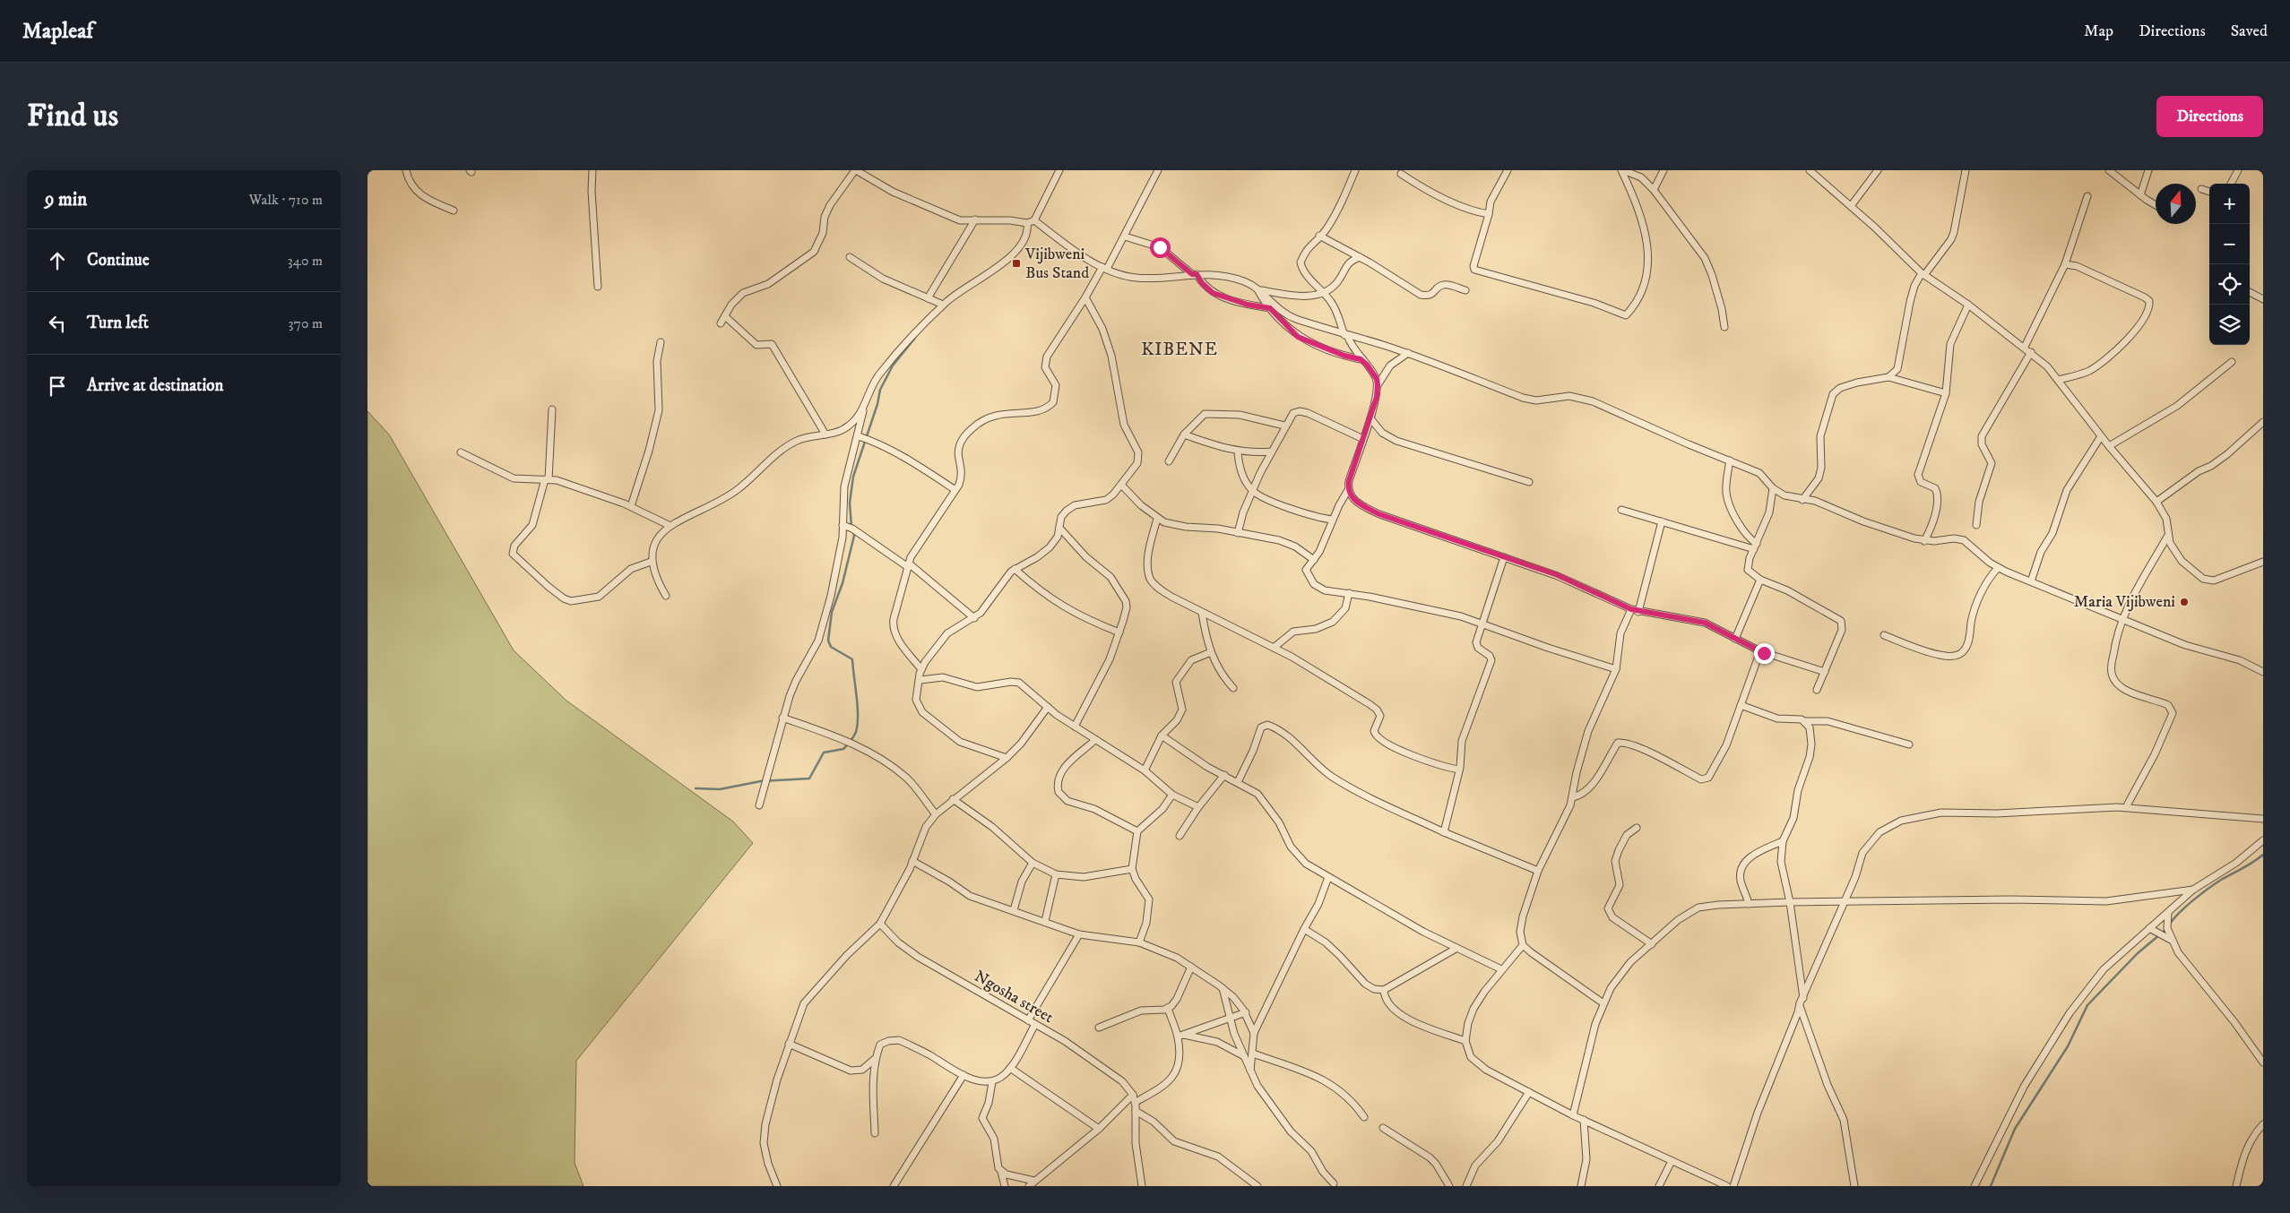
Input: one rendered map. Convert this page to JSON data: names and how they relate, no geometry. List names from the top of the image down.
{
  "streets": {
    "street": ["Ngosha street"]
  },
  "districts": ["KIBENE"],
  "places": {
    "transit": ["Vijibweni Bus Stand"],
    "other": ["Maria Vijibweni"]
  },
  "north": "top",
  "page": {
    "header": "Mapleaf",
    "nav": ["Map", "Directions", "Saved"],
    "buttons": "Directions",
    "title": "Find us",
    "heading": ["9 min", "Walk · 710 m"],
    "map_buttons": ["+", "−"],
    "list": [
      ["Continue", "340 m"],
      ["Turn left", "370 m"],
      "Arrive at destination"
    ]
  }
}
